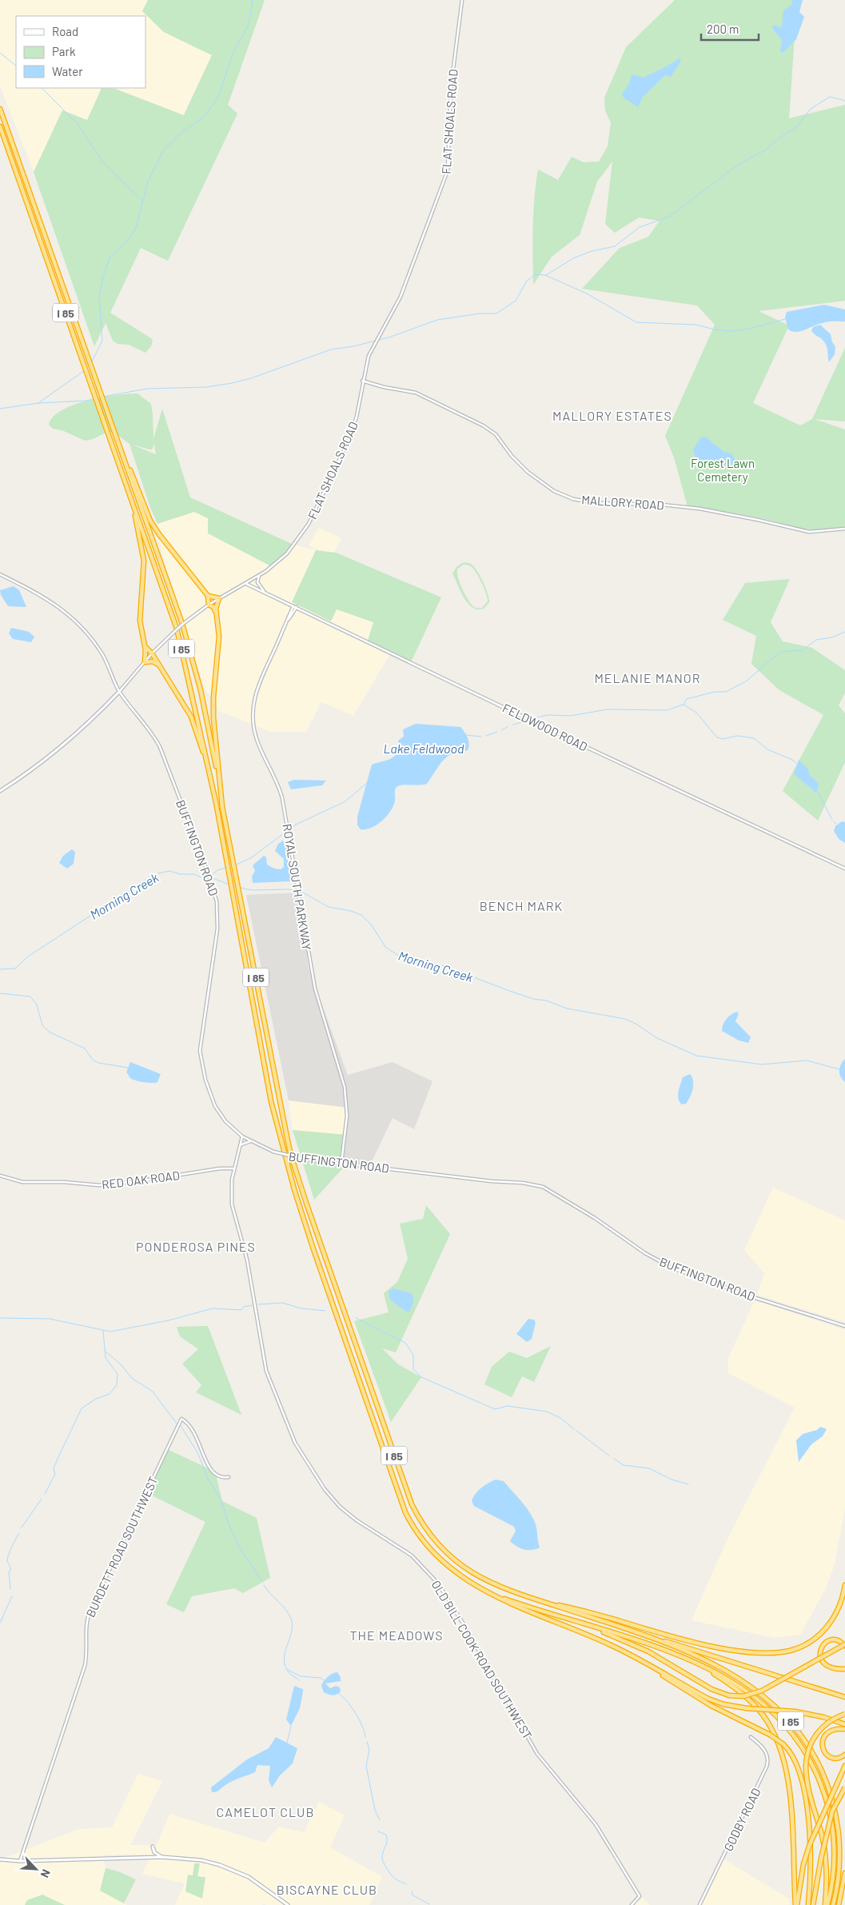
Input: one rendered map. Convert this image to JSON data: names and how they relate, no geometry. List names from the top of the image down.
{
  "streets": {
    "highway": ["I 85"],
    "main road": ["FLAT SHOALS ROAD"],
    "street": [
      "MALLORY ROAD",
      "FELDWOOD ROAD",
      "BUFFINGTON ROAD",
      "ROYAL SOUTH PARKWAY",
      "RED OAK ROAD",
      "BURDETT ROAD SOUTHWEST",
      "OLD BILL COOK ROAD SOUTHWEST",
      "GODBY ROAD"
    ]
  },
  "crossings": [
    ["FLAT SHOALS ROAD", "MALLORY ROAD"],
    ["FLAT SHOALS ROAD", "FELDWOOD ROAD"],
    ["FLAT SHOALS ROAD", "BUFFINGTON ROAD"],
    ["FELDWOOD ROAD", "ROYAL SOUTH PARKWAY"],
    ["BUFFINGTON ROAD", "ROYAL SOUTH PARKWAY"],
    ["BUFFINGTON ROAD", "OLD BILL COOK ROAD SOUTHWEST"],
    ["RED OAK ROAD", "OLD BILL COOK ROAD SOUTHWEST"]
  ],
  "districts": [
    "MALLORY ESTATES",
    "MELANIE MANOR",
    "BENCH MARK",
    "PONDEROSA PINES",
    "THE MEADOWS",
    "CAMELOT CLUB",
    "BISCAYNE CLUB"
  ],
  "water": ["Lake Feldwood", "Morning Creek"],
  "parks": ["Forest Lawn Cemetery"],
  "legend": ["Road", "Park", "Water"],
  "scale_bar": "200 m",
  "north": "bottom right"
}
